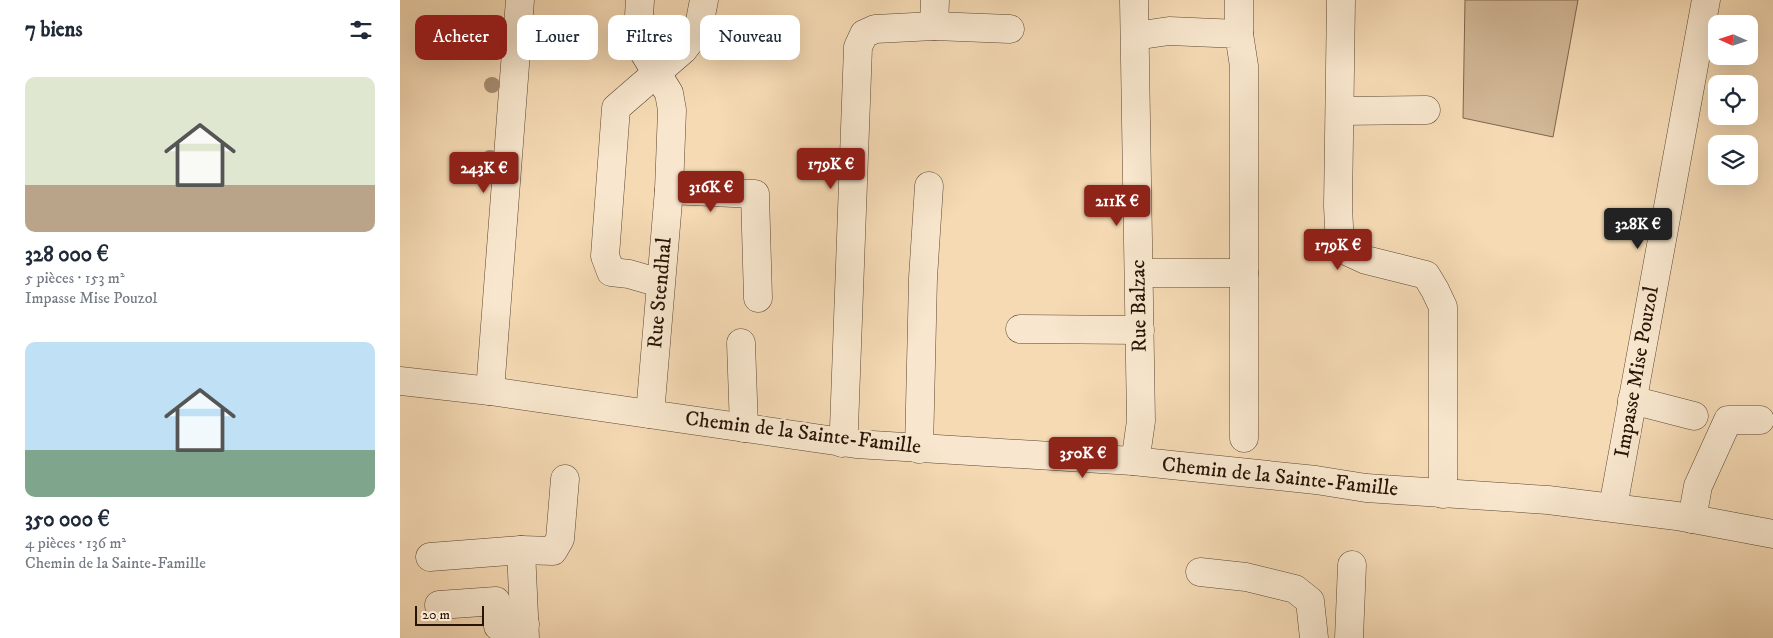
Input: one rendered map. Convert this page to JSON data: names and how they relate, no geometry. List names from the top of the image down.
{
  "streets": {
    "street": [
      "Rue Stendhal",
      "Rue Balzac",
      "Impasse Mise Pouzol",
      "Chemin de la Sainte-Famille"
    ]
  },
  "crossings": [
    ["Rue Stendhal", "Chemin de la Sainte-Famille"],
    ["Rue Balzac", "Chemin de la Sainte-Famille"],
    ["Impasse Mise Pouzol", "Chemin de la Sainte-Famille"]
  ],
  "scale_bar": "20 m",
  "north": "left",
  "page": {
    "heading": "7 biens",
    "chip": [
      "Acheter",
      "Louer",
      "Filtres",
      "Nouveau"
    ],
    "list": [
      {
        "name": "328 000 €",
        "note": "5 pièces · 153 m² · Impasse Mise Pouzol"
      },
      {
        "name": "350 000 €",
        "note": "4 pièces · 136 m² · Chemin de la Sainte-Famille"
      }
    ],
    "price": [
      "179K €",
      "243K €",
      "316K €",
      "211K €",
      "328K €",
      "179K €",
      "350K €"
    ],
    "scale": "20 m"
  }
}
